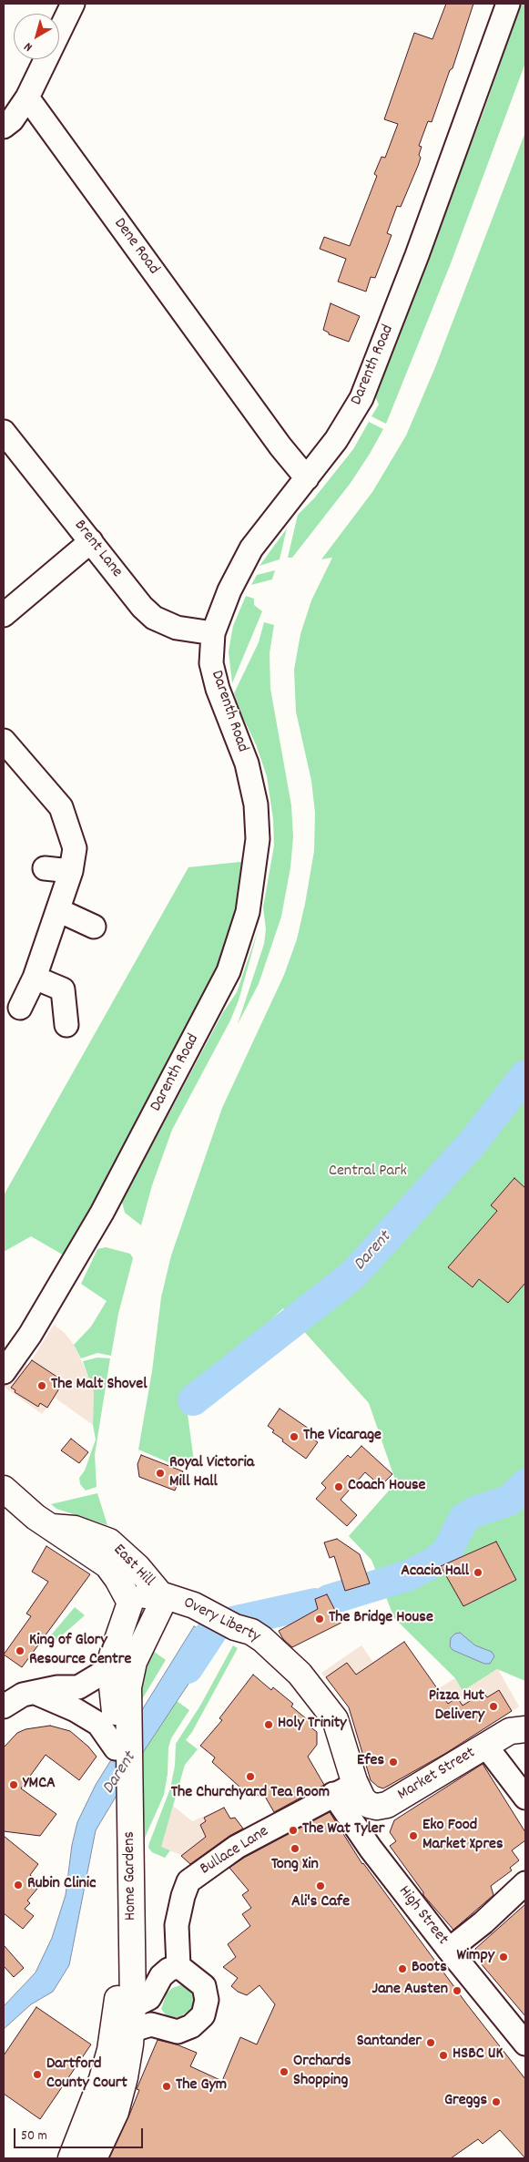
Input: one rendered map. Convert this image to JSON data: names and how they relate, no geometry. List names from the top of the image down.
{
  "streets": {
    "main road": [
      "East Hill",
      "Overy Liberty",
      "Market Street",
      "Home Gardens",
      "High Street"
    ],
    "street": [
      "Dene Road",
      "Darenth Road",
      "Brent Lane",
      "Bullace Lane"
    ]
  },
  "crossings": [
    ["Dene Road", "Darenth Road"],
    ["Darenth Road", "Brent Lane"],
    ["East Hill", "Overy Liberty"],
    ["East Hill", "Home Gardens"],
    ["Overy Liberty", "Home Gardens"],
    ["Overy Liberty", "High Street"],
    ["Market Street", "Bullace Lane"],
    ["Market Street", "High Street"],
    ["Bullace Lane", "High Street"]
  ],
  "water": ["Darent"],
  "parks": ["Central Park"],
  "places": [
    "The Malt Shovel",
    "The Vicarage",
    "Royal Victoria Mill Hall",
    "Coach House",
    "Acacia Hall",
    "The Bridge House",
    "King of Glory Resource Centre",
    "Pizza Hut Delivery",
    "Holy Trinity",
    "Efes",
    "The Churchyard Tea Room",
    "YMCA",
    "The Wat Tyler",
    "Eko Food Market Xpres",
    "Tong Xin",
    "Rubin Clinic",
    "Ali's Cafe",
    "Wimpy",
    "Boots",
    "Jane Austen",
    "Santander",
    "HSBC UK",
    "Orchards Shopping",
    "Dartford County Court",
    "The Gym",
    "Greggs"
  ],
  "scale_bar": "50 m",
  "north": "bottom left"
}
